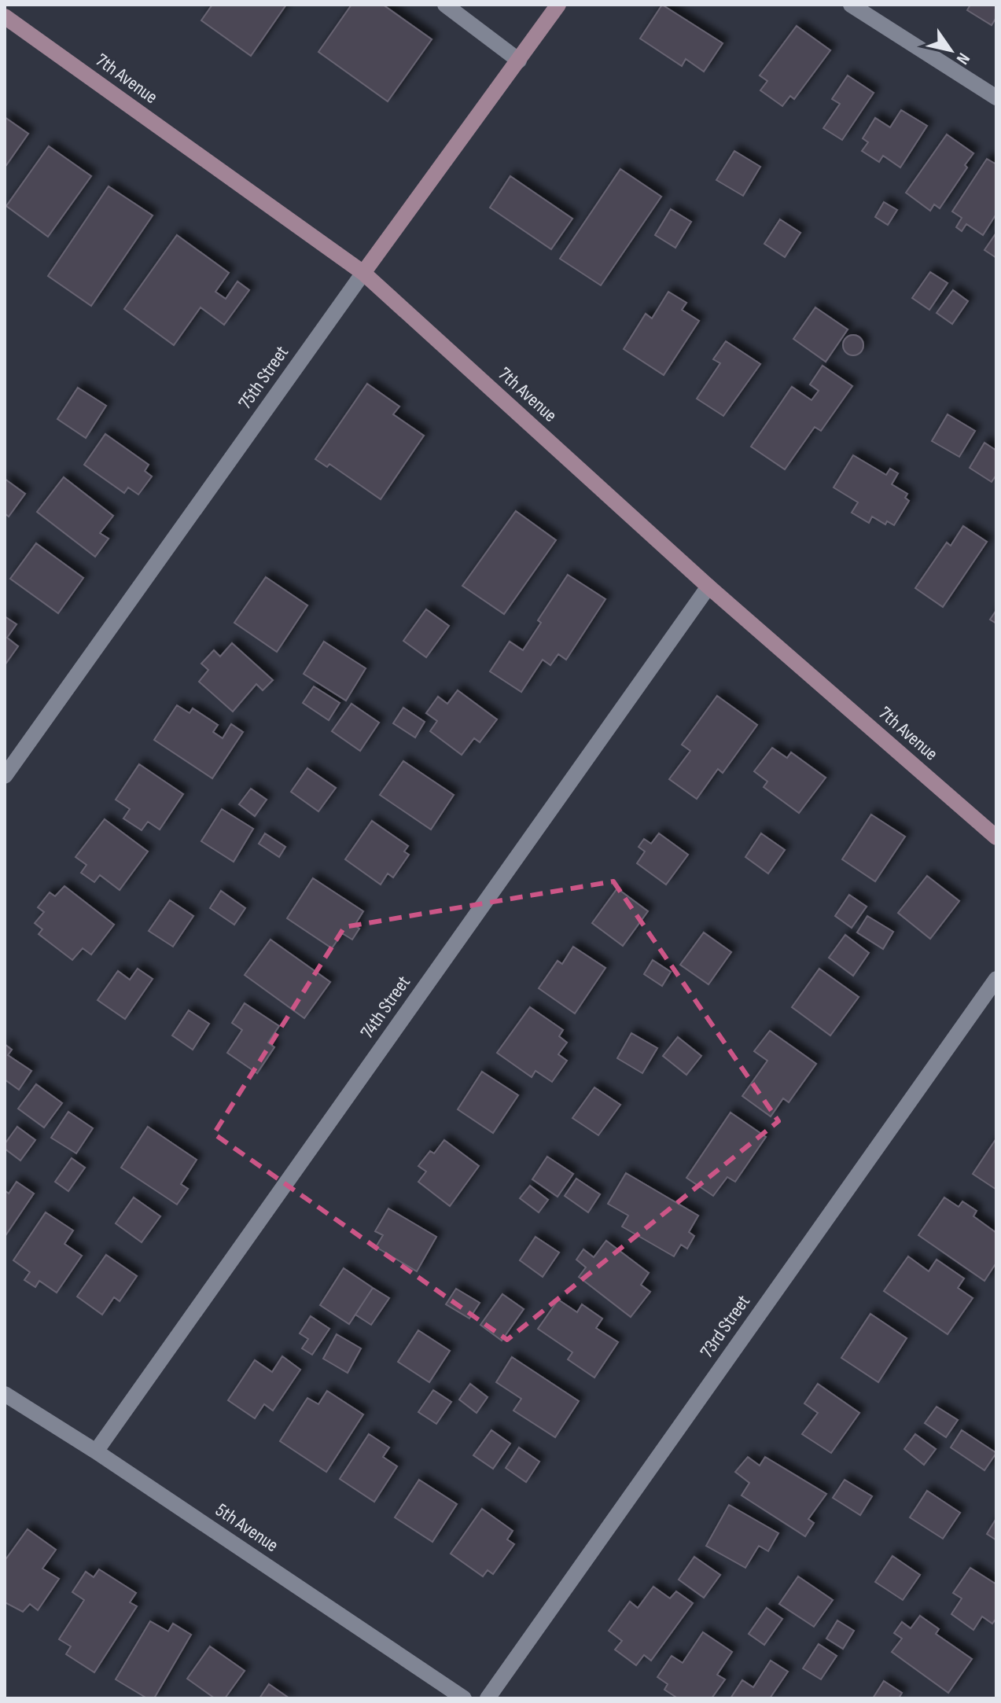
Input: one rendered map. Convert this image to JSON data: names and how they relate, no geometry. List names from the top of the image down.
{
  "streets": {
    "street": [
      "7th Avenue",
      "75th Street",
      "74th Street",
      "73rd Street",
      "5th Avenue"
    ]
  },
  "crossings": [
    ["7th Avenue", "75th Street"],
    ["7th Avenue", "74th Street"],
    ["74th Street", "5th Avenue"]
  ],
  "north": "bottom right"
}
